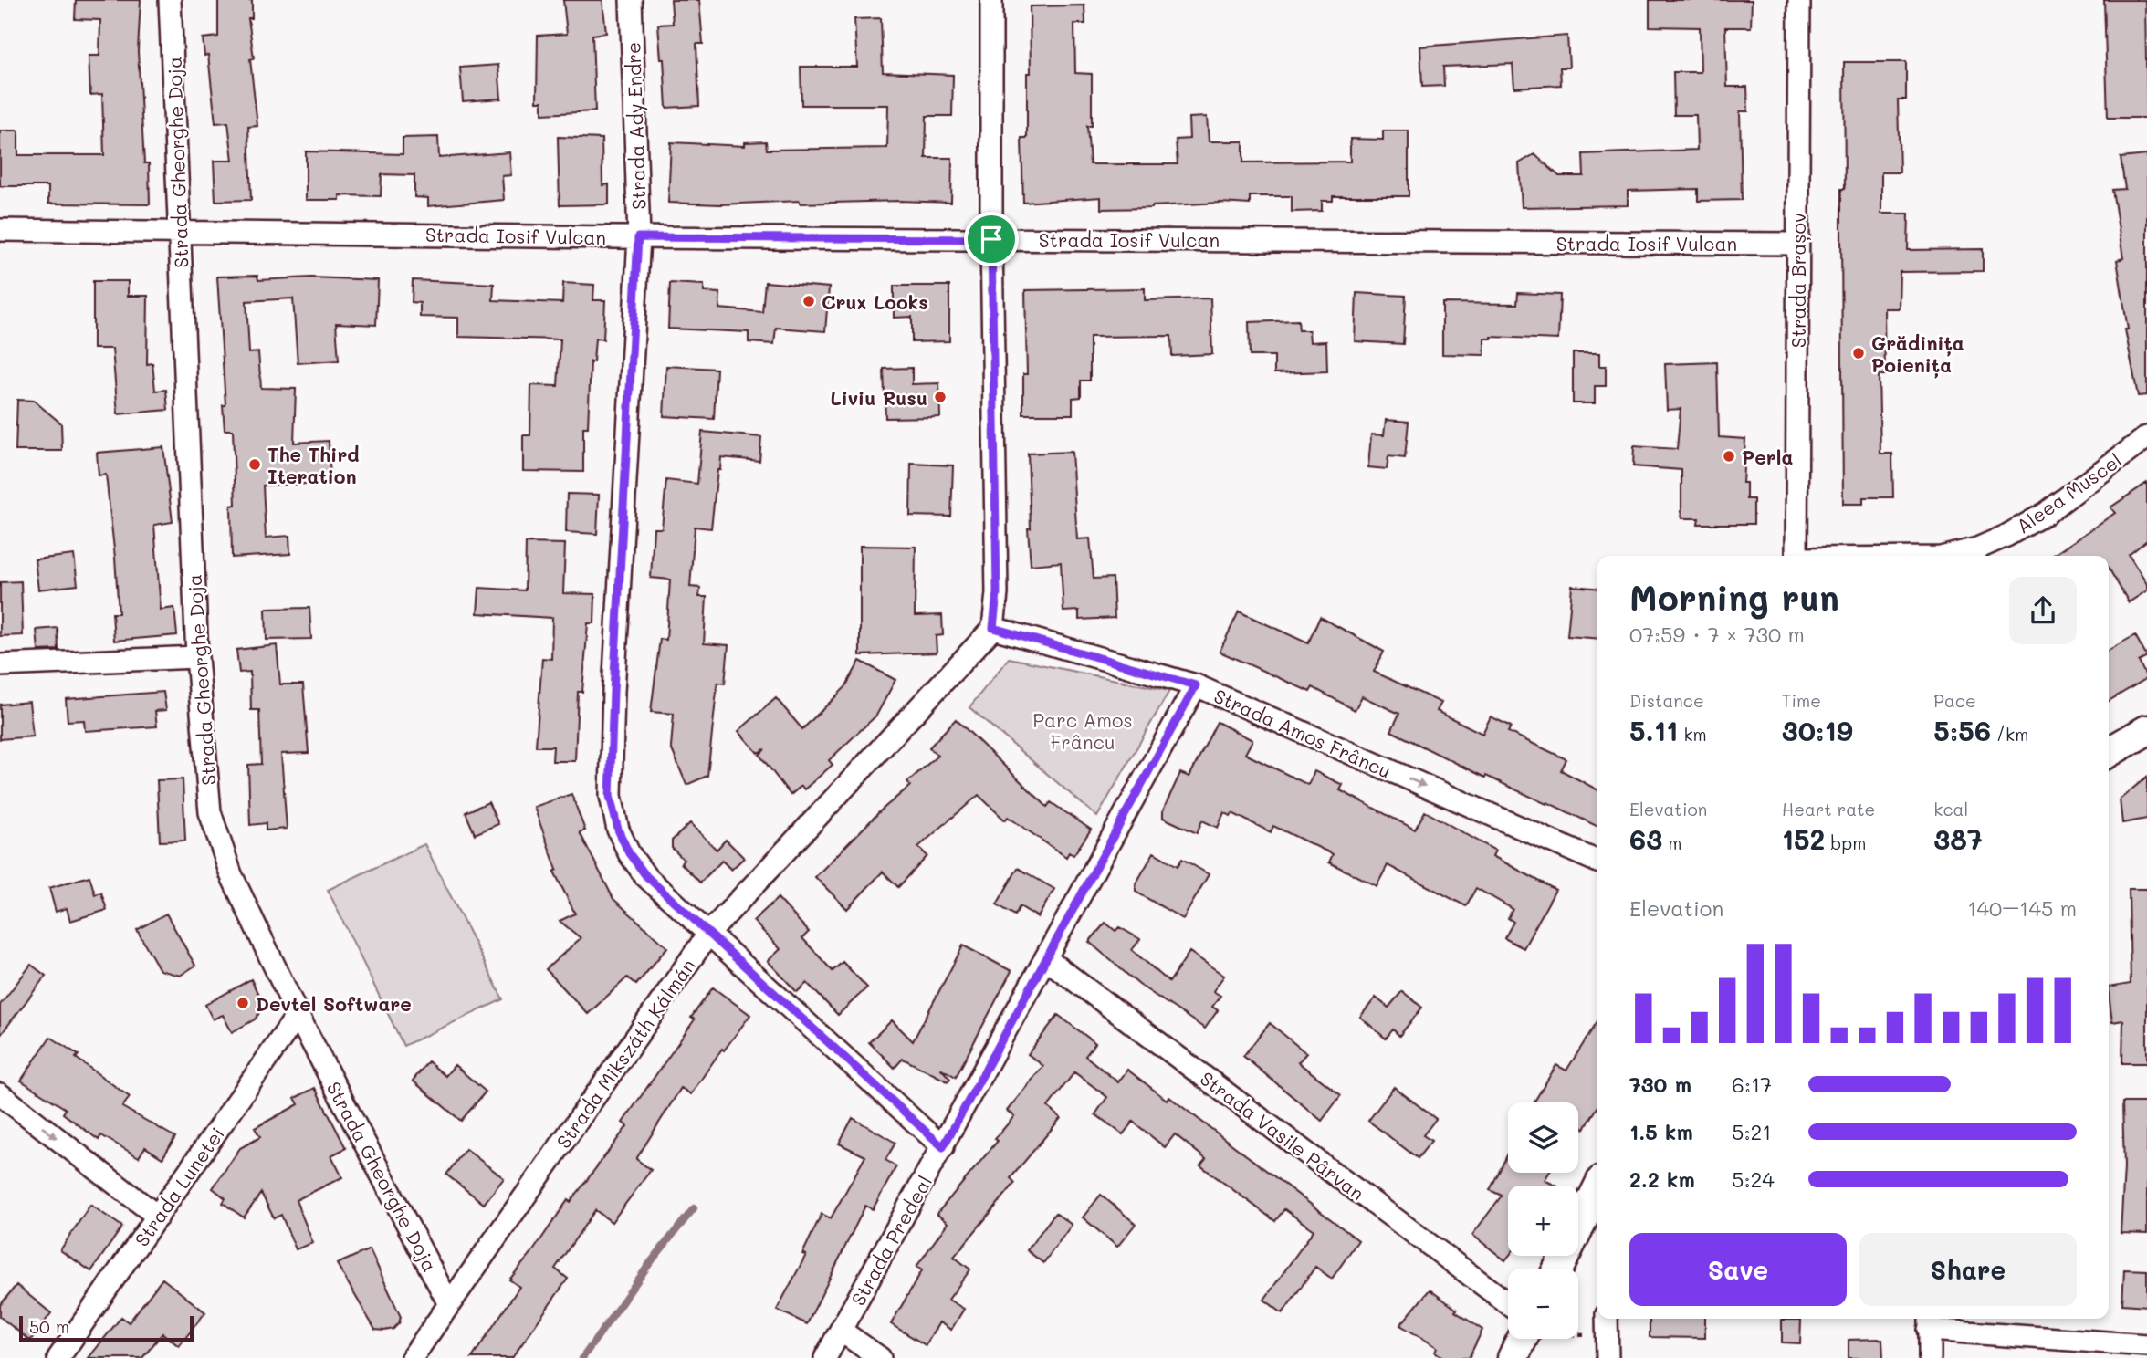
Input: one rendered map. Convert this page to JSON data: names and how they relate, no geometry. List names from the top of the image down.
{
  "streets": {
    "street": [
      "Strada Ady Endre",
      "Strada Gheorghe Doja",
      "Strada Iosif Vulcan",
      "Strada Brașov",
      "Aleea Muscel",
      "Strada Amos Frâncu",
      "Strada Mikszáth Kálmán",
      "Strada Vasile Pârvan",
      "Strada Lunetei",
      "Strada Predeal"
    ]
  },
  "crossings": [
    ["Strada Ady Endre", "Strada Iosif Vulcan"],
    ["Strada Ady Endre", "Strada Mikszáth Kálmán"],
    ["Strada Ady Endre", "Strada Predeal"],
    ["Strada Gheorghe Doja", "Strada Iosif Vulcan"],
    ["Strada Gheorghe Doja", "Strada Mikszáth Kálmán"],
    ["Strada Gheorghe Doja", "Strada Lunetei"],
    ["Strada Iosif Vulcan", "Strada Brașov"],
    ["Strada Amos Frâncu", "Strada Mikszáth Kálmán"],
    ["Strada Amos Frâncu", "Strada Predeal"],
    ["Strada Vasile Pârvan", "Strada Predeal"]
  ],
  "one_way": ["Strada Amos Frâncu"],
  "parks": ["Parc Amos Frâncu"],
  "places": [
    "Crux Looks",
    "Grădinița Poienița",
    "Liviu Rusu",
    "Perla",
    "The Third Iteration",
    "Devtel Software"
  ],
  "scale_bar": "50 m",
  "page": {
    "heading": ["Morning run", "07:59 · 7 × 730 m"],
    "stats": [
      ["Distance", "5.11 km"],
      ["Time", "30:19"],
      ["Pace", "5:56 /km"],
      ["Elevation", "63 m"],
      ["Heart rate", "152 bpm"],
      ["kcal", "387"]
    ],
    "chart": ["Elevation", "140–145 m"],
    "list": [
      {
        "name": "730 m",
        "note": "6:17"
      },
      {
        "name": "1.5 km",
        "note": "5:21"
      },
      {
        "name": "2.2 km",
        "note": "5:24"
      }
    ],
    "map_buttons": ["+", "−"],
    "buttons": ["Save", "Share"],
    "scale": "50 m"
  }
}
